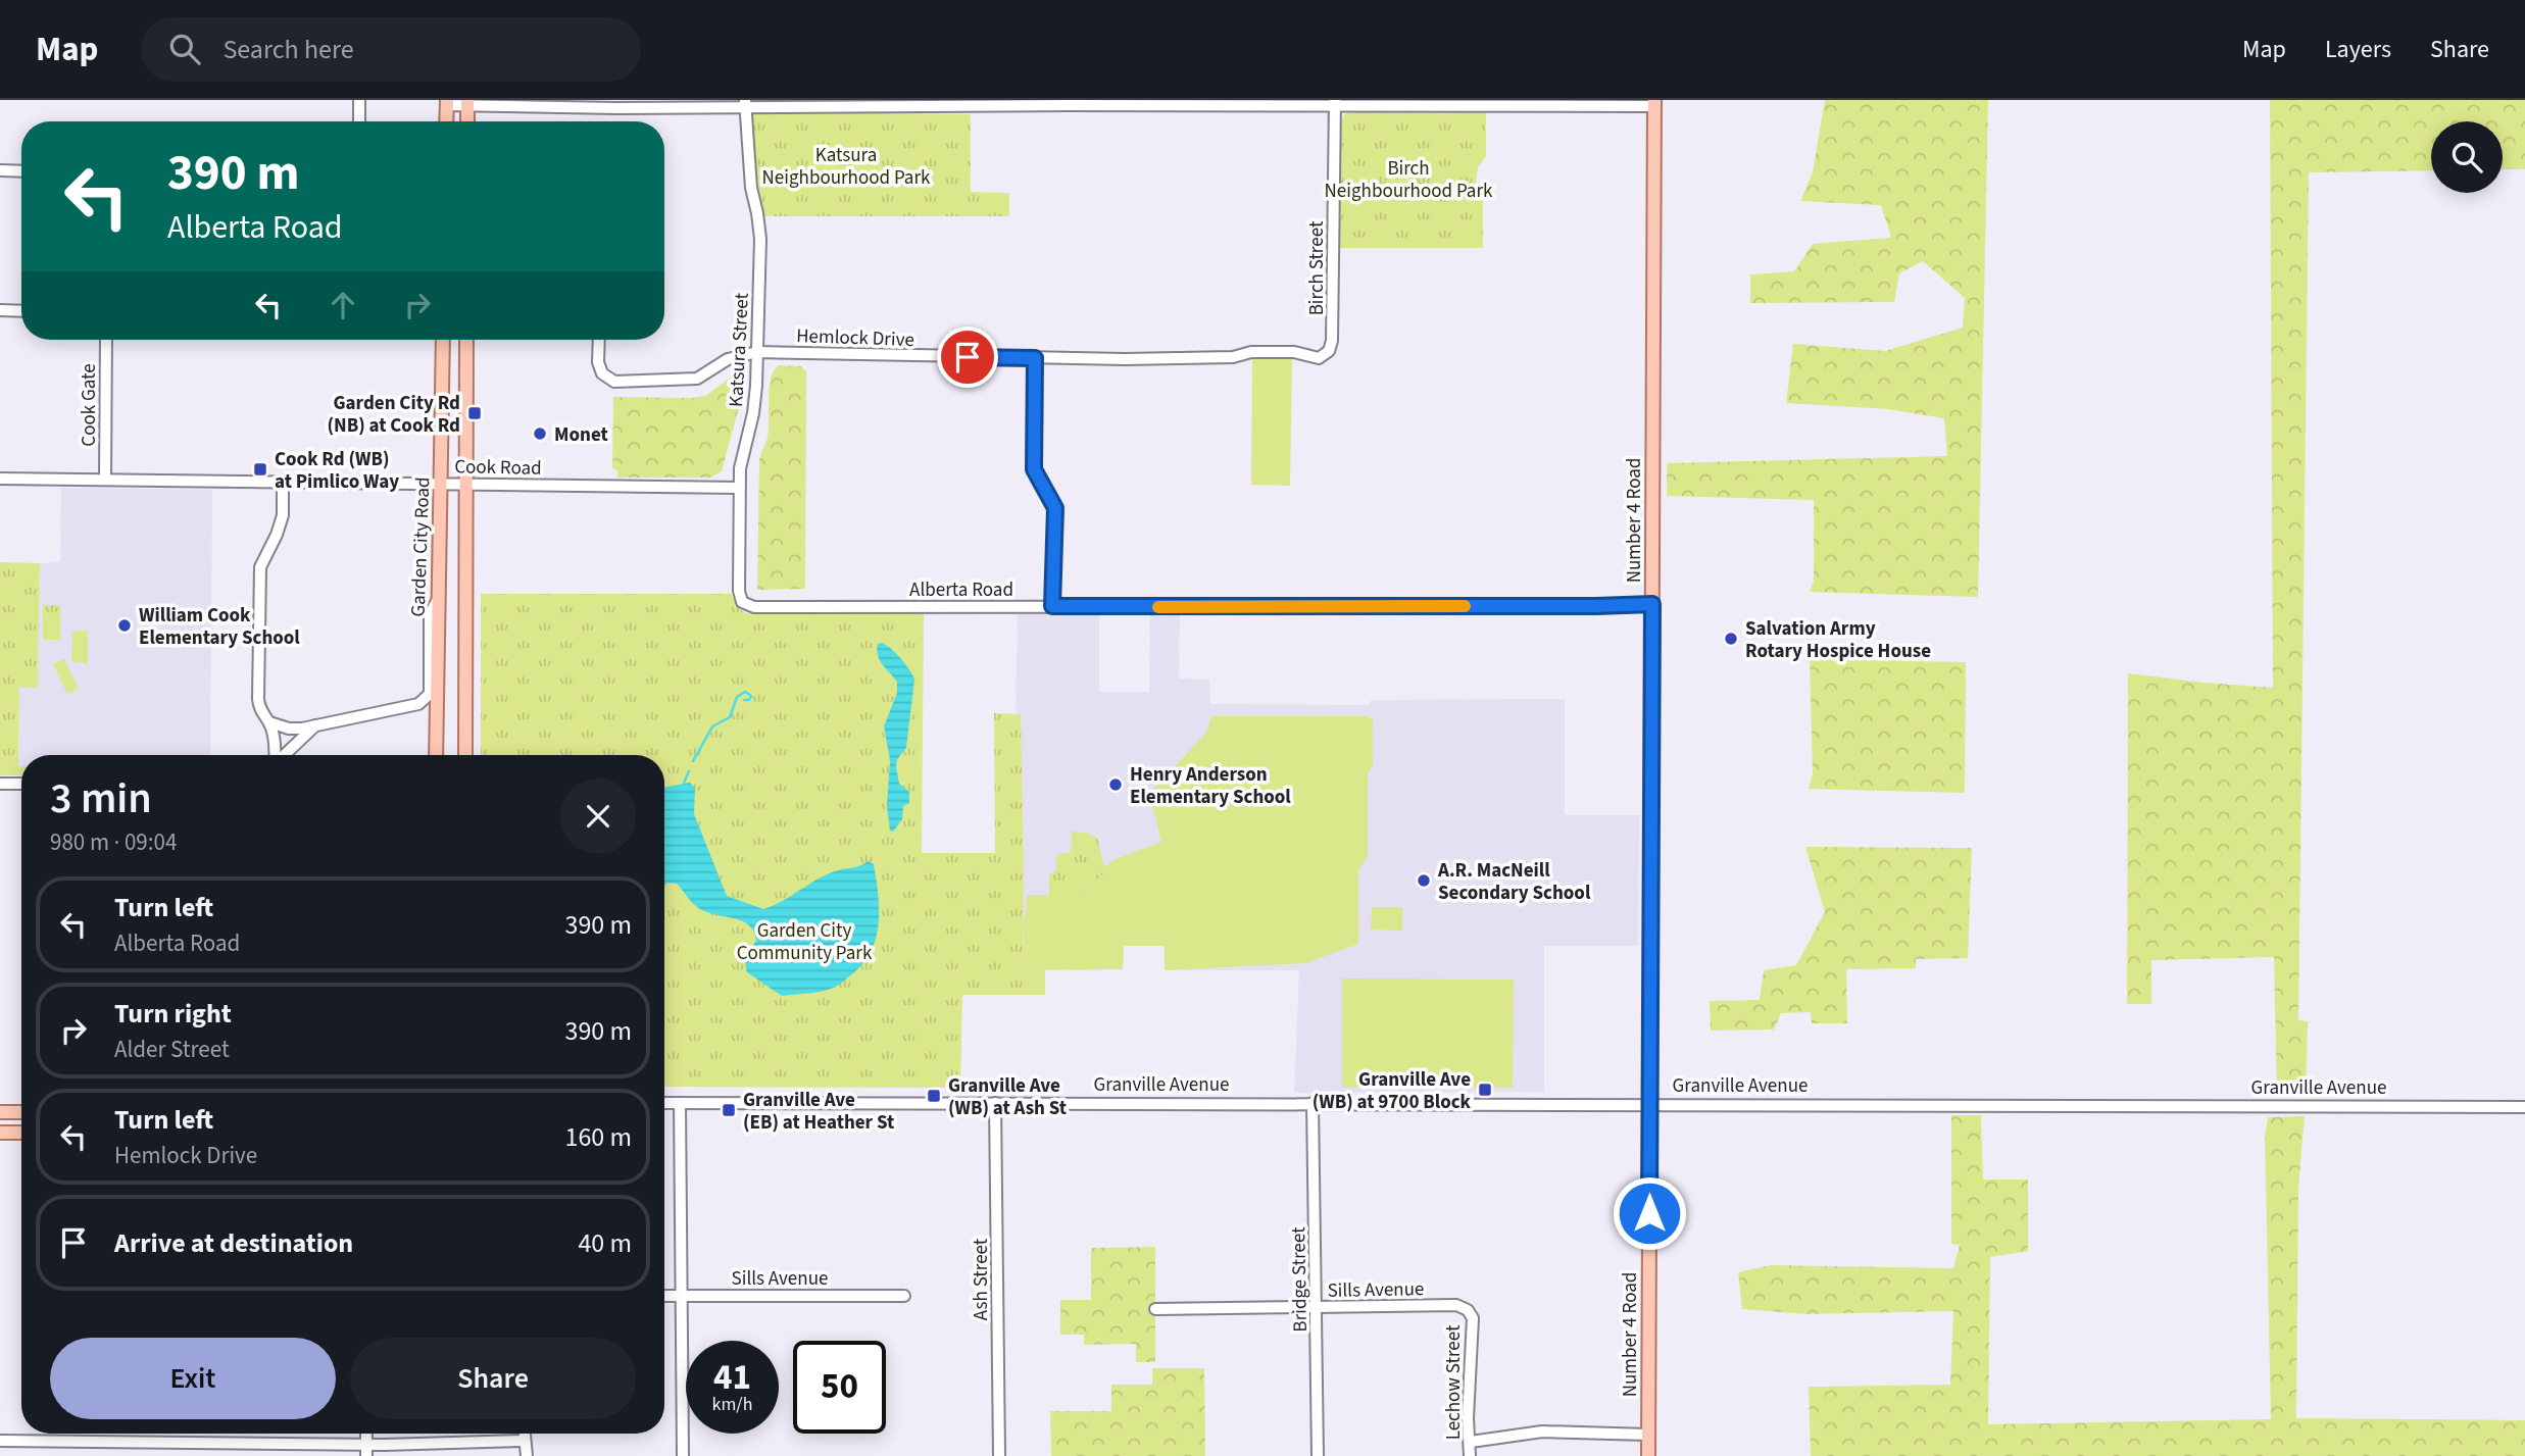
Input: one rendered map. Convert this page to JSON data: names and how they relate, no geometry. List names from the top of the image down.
{
  "streets": {
    "main road": ["Number 4 Road", "Garden City Road"],
    "street": [
      "Birch Street",
      "Hemlock Drive",
      "Katsura Street",
      "Cook Gate",
      "Cook Road",
      "Alberta Road",
      "Granville Avenue",
      "Sills Avenue",
      "Ash Street",
      "Bridge Street",
      "Lechow Street"
    ]
  },
  "crossings": [
    ["Birch Street", "Hemlock Drive"],
    ["Hemlock Drive", "Katsura Street"],
    ["Katsura Street", "Cook Road"],
    ["Katsura Street", "Alberta Road"],
    ["Cook Gate", "Cook Road"],
    ["Cook Road", "Garden City Road"],
    ["Number 4 Road", "Alberta Road"],
    ["Number 4 Road", "Granville Avenue"],
    ["Granville Avenue", "Ash Street"],
    ["Granville Avenue", "Bridge Street"],
    ["Sills Avenue", "Bridge Street"],
    ["Sills Avenue", "Lechow Street"]
  ],
  "parks": ["Katsura Neighbourhood Park", "Birch Neighbourhood Park", "Garden City Community Park"],
  "places": {
    "transit": [
      "Garden City Rd (NB) at Cook Rd",
      "Cook Rd (WB) at Pimlico Way",
      "Granville Ave (WB) at 9700 Block",
      "Granville Ave (WB) at Ash St",
      "Granville Ave (EB) at Heather St"
    ],
    "other": [
      "Monet",
      "William Cook Elementary School",
      "Salvation Army Rotary Hospice House",
      "Henry Anderson Elementary School",
      "A.R. MacNeill Secondary School"
    ]
  },
  "page": {
    "header": "Map",
    "search": "Search here",
    "nav": ["Map", "Layers", "Share"],
    "turn": ["390 m", "Alberta Road"],
    "heading": ["3 min", "980 m · 09:04"],
    "list": [
      {
        "name": "Turn left",
        "note": "Alberta Road",
        "value": "390 m"
      },
      {
        "name": "Turn right",
        "note": "Alder Street",
        "value": "390 m"
      },
      {
        "name": "Turn left",
        "note": "Hemlock Drive",
        "value": "160 m"
      },
      {
        "name": "Arrive at destination",
        "value": "40 m"
      }
    ],
    "buttons": ["Exit", "Share"],
    "speed": "41 km/h",
    "limit": "50"
  }
}
